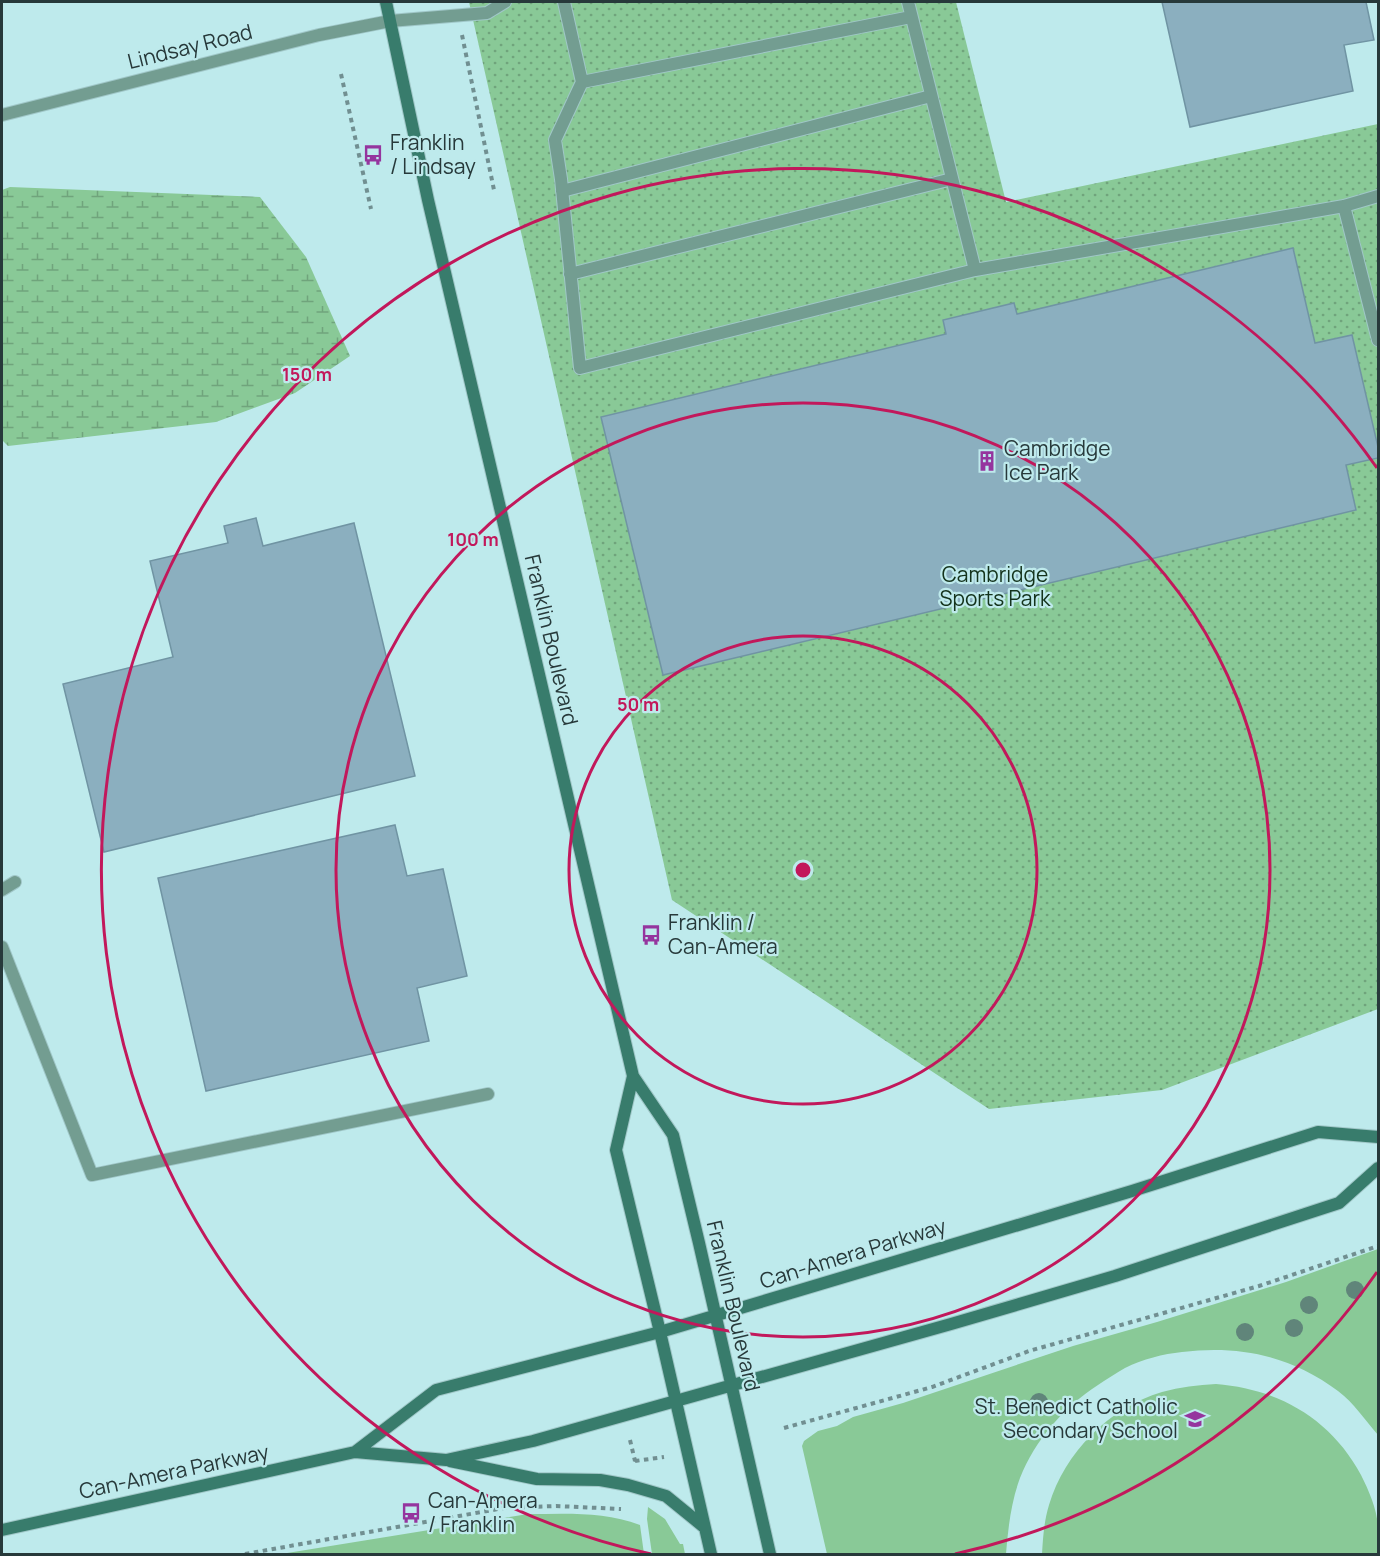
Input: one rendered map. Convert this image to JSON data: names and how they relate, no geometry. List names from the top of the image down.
{
  "streets": {
    "main road": ["Franklin Boulevard", "Can-Amera Parkway"],
    "street": ["Lindsay Road"]
  },
  "crossings": [
    ["Lindsay Road", "Franklin Boulevard"],
    ["Franklin Boulevard", "Can-Amera Parkway"]
  ],
  "parks": ["Cambridge Sports Park"],
  "places": {
    "bus stop": ["Franklin / Lindsay", "Franklin / Can-Amera", "Can-Amera / Franklin"],
    "building": ["Cambridge Ice Park"],
    "school or university": ["St. Benedict Catholic Secondary School"]
  },
  "rings": ["150 m", "100 m", "50 m"]
}
